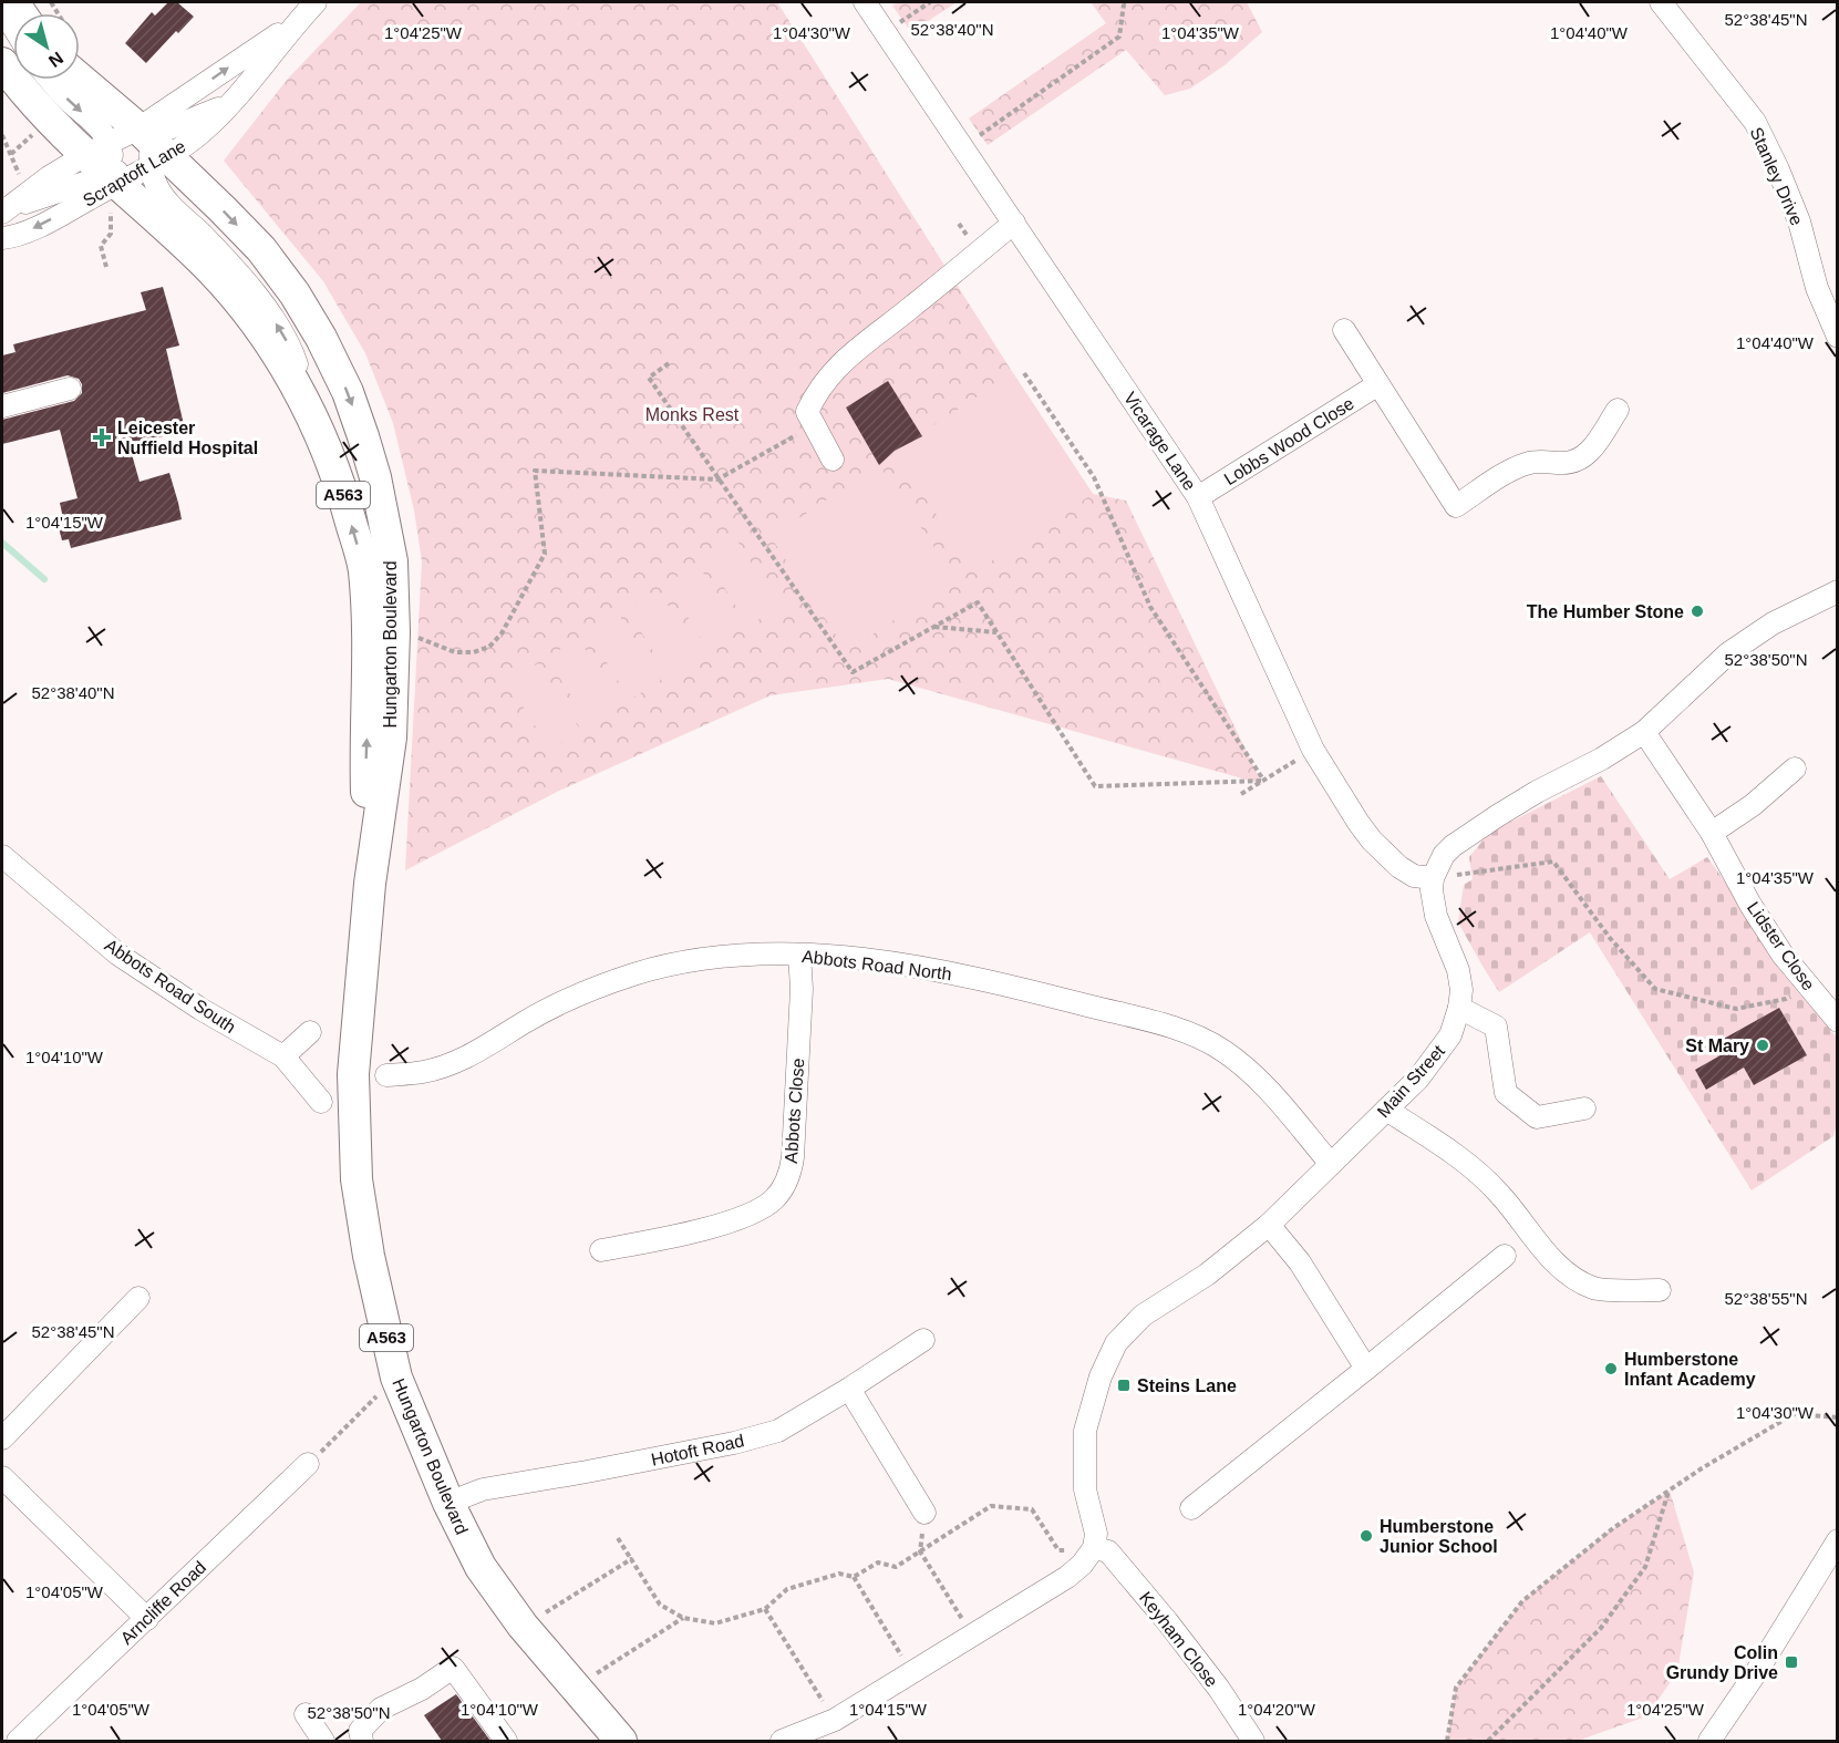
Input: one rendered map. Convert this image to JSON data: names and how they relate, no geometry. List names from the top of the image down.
{
  "streets": {
    "highway": ["A563", "Hungarton Boulevard"],
    "street": [
      "Scraptoft Lane",
      "Stanley Drive",
      "Vicarage Lane",
      "Lobbs Wood Close",
      "Lidster Close",
      "Abbots Road North",
      "Abbots Road South",
      "Main Street",
      "Abbots Close",
      "Hotoft Road",
      "Arncliffe Road",
      "Keyham Close"
    ]
  },
  "crossings": [
    ["Scraptoft Lane", "A563"],
    ["Scraptoft Lane", "Hungarton Boulevard"],
    ["Vicarage Lane", "Lobbs Wood Close"],
    ["Vicarage Lane", "Main Street"],
    ["A563", "Hungarton Boulevard"],
    ["Hungarton Boulevard", "Hotoft Road"],
    ["Abbots Road North", "Main Street"],
    ["Abbots Road North", "Abbots Close"],
    ["Main Street", "Keyham Close"]
  ],
  "parks": ["Monks Rest"],
  "places": {
    "health": ["Leicester Nuffield Hospital"],
    "other": [
      "The Humber Stone",
      "St Mary",
      "Humberstone Infant Academy",
      "Humberstone Junior School"
    ],
    "transit": ["Steins Lane", "Colin Grundy Drive"]
  },
  "north": "bottom right",
  "coordinates": [
    "52°38'45\"N",
    "52°38'40\"N",
    "1°04'25\"W",
    "1°04'30\"W",
    "1°04'35\"W",
    "1°04'40\"W",
    "1°04'15\"W",
    "52°38'50\"N",
    "1°04'10\"W",
    "52°38'55\"N",
    "1°04'05\"W",
    "1°04'20\"W"
  ]
}
